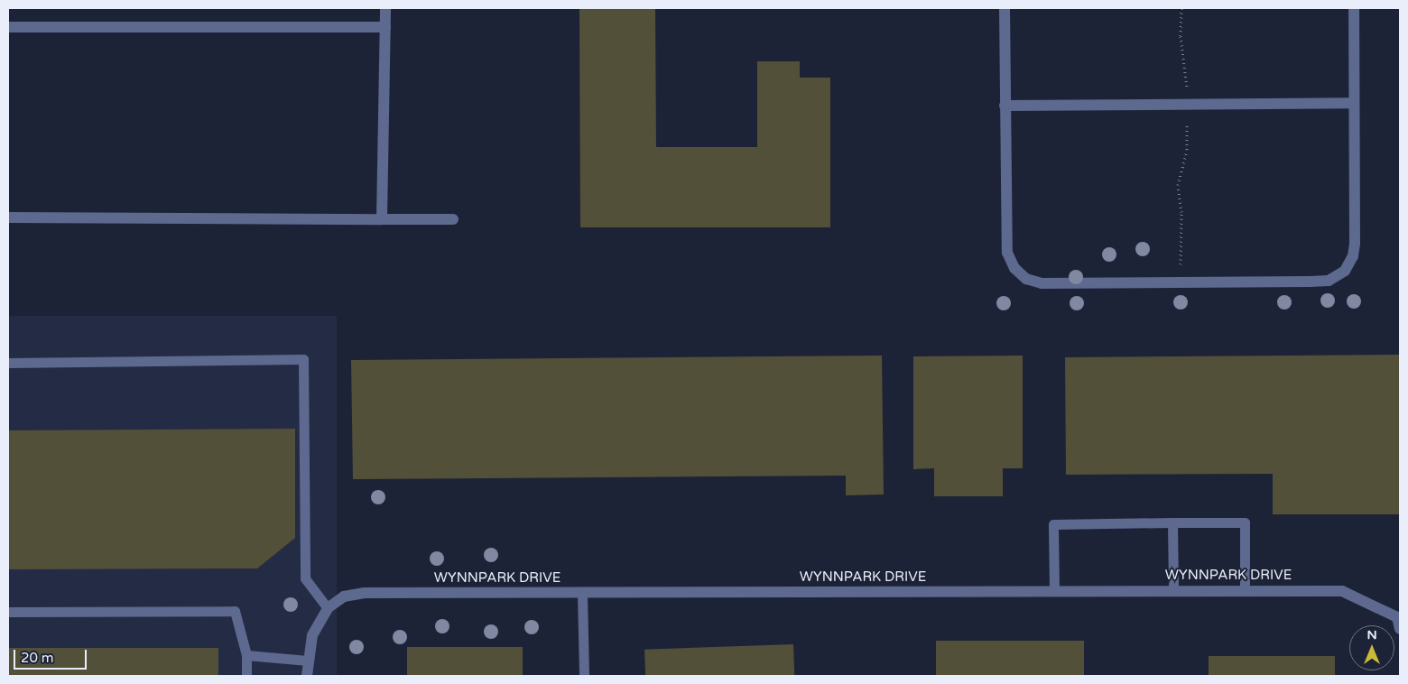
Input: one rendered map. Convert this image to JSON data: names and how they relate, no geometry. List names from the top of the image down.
{
  "streets": {
    "street": ["WYNNPARK DRIVE"]
  },
  "scale_bar": "20 m",
  "north": "top"
}
